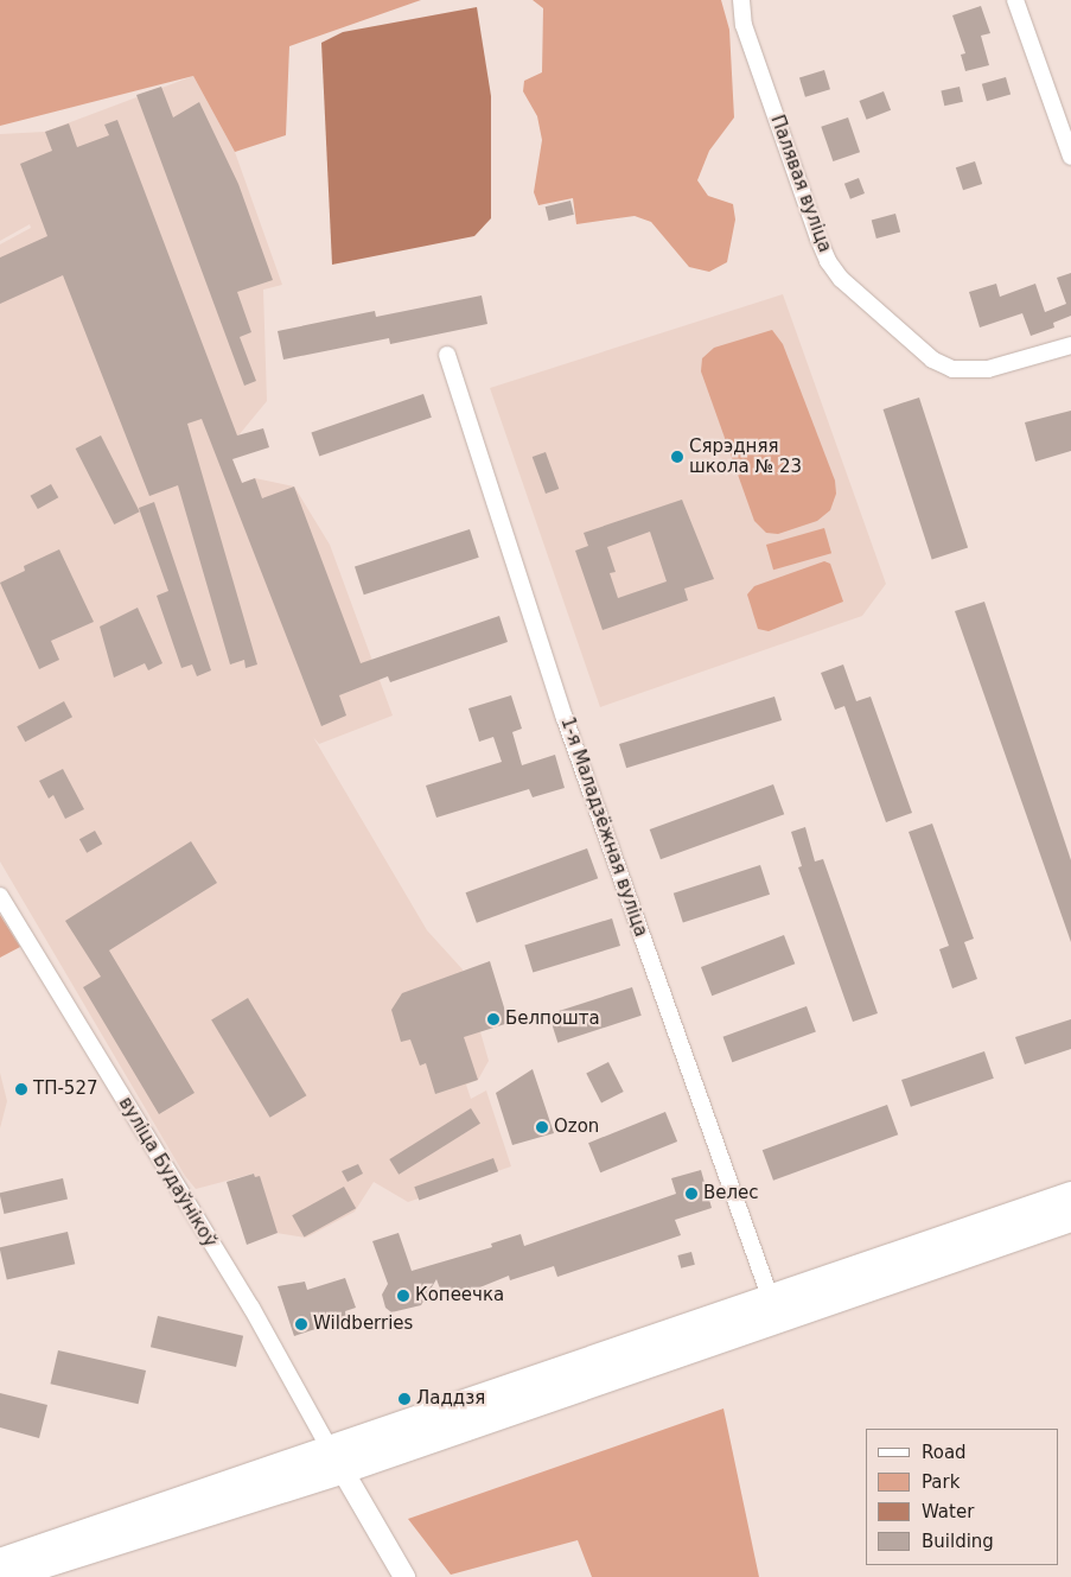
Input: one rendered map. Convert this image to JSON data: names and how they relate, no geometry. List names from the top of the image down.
{
  "streets": {
    "street": ["Палявая вуліца", "1-я Маладзёжная вуліца", "вуліца Будаўнікоў"]
  },
  "places": [
    "Сярэдняя школа № 23",
    "Белпошта",
    "ТП-527",
    "Ozon",
    "Велес",
    "Копеечка",
    "Wildberries",
    "Ладдзя"
  ],
  "legend": [
    "Road",
    "Park",
    "Water",
    "Building"
  ]
}
